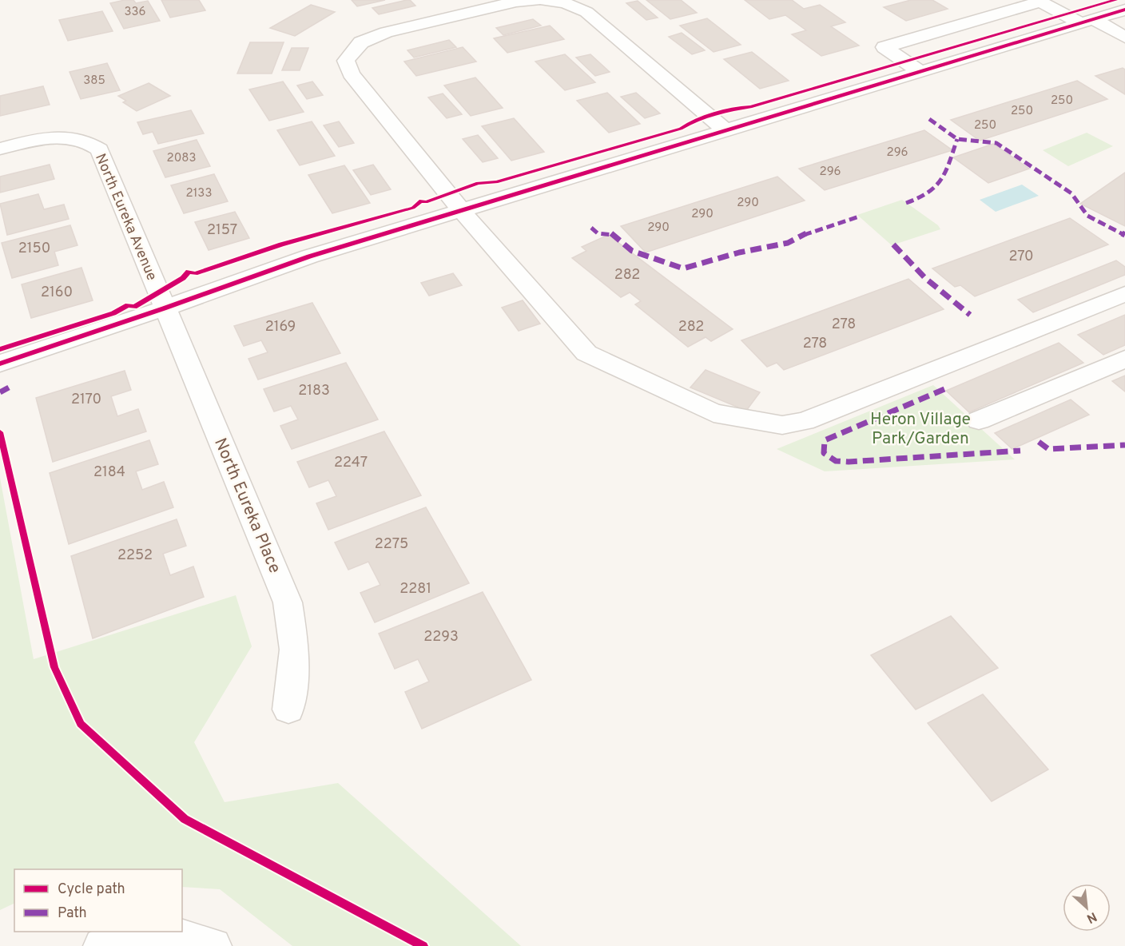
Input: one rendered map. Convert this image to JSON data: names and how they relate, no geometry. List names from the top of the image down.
{
  "streets": {
    "street": ["North Eureka Avenue", "North Eureka Place"]
  },
  "crossings": [
    ["North Eureka Avenue", "North Eureka Place"]
  ],
  "parks": ["Heron Village Park/Garden"],
  "house_numbers": [
    "336",
    "385",
    "250",
    "250",
    "250",
    "296",
    "2083",
    "296",
    "2133",
    "290",
    "290",
    "290",
    "2157",
    "2150",
    "270",
    "282",
    "2160",
    "278",
    "2169",
    "282",
    "278",
    "2183",
    "2170",
    "2247",
    "2184",
    "2275",
    "2252",
    "2281",
    "2293"
  ],
  "legend": ["Cycle path", "Path"],
  "north": "bottom right"
}
